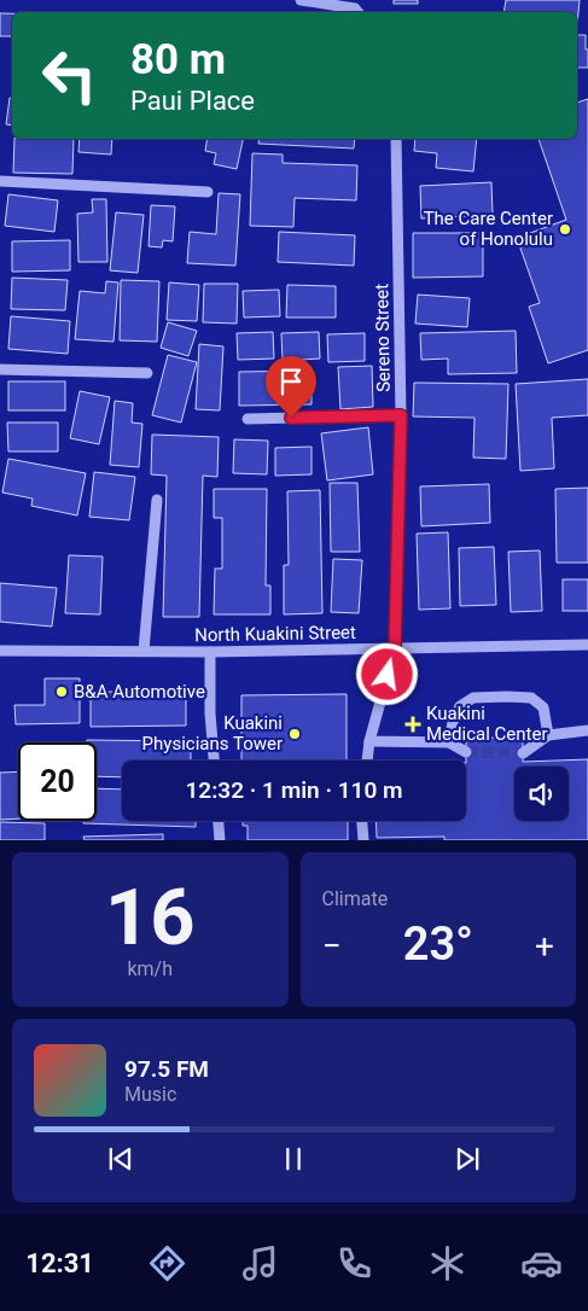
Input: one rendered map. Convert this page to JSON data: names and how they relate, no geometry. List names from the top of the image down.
{
  "streets": {
    "street": ["Sereno Street", "North Kuakini Street"]
  },
  "crossings": [
    ["Sereno Street", "North Kuakini Street"]
  ],
  "places": {
    "other": ["The Care Center of Honolulu", "B&A Automotive", "Kuakini Physicians Tower"],
    "health": ["Kuakini Medical Center"]
  },
  "page": {
    "turn": ["80 m", "Paui Place"],
    "limit": "20",
    "trip": "12:32 · 1 min · 110 m",
    "tile": [
      ["16", "km/h"],
      "Climate"
    ],
    "heat": ["−", "23°", "+"],
    "song": ["97.5 FM", "Music"],
    "tabs": "12:31"
  }
}
